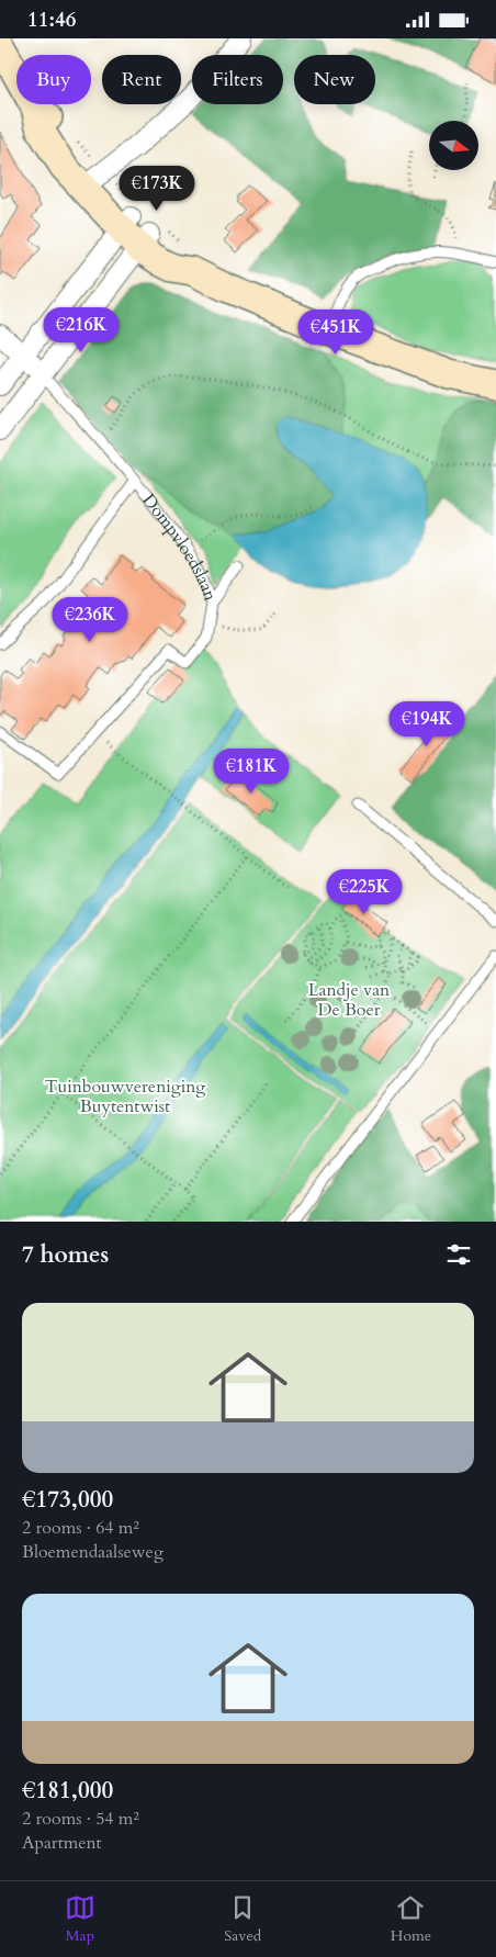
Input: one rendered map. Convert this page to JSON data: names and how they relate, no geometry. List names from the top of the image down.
{
  "streets": {
    "lane": ["Dompvloedslaan"]
  },
  "parks": ["Landje van De Boer", "Tuinbouwvereniging Buytentwist"],
  "north": "right",
  "page": {
    "status": "11:46",
    "chip": [
      "Buy",
      "Rent",
      "Filters",
      "New"
    ],
    "price": [
      "€173K",
      "€216K",
      "€451K",
      "€236K",
      "€194K",
      "€181K",
      "€225K"
    ],
    "heading": "7 homes",
    "list": [
      {
        "name": "€173,000",
        "note": "2 rooms · 64 m² · Bloemendaalseweg"
      },
      {
        "name": "€181,000",
        "note": "2 rooms · 54 m² · Apartment"
      }
    ],
    "tabs": ["Map", "Saved", "Home"]
  }
}
